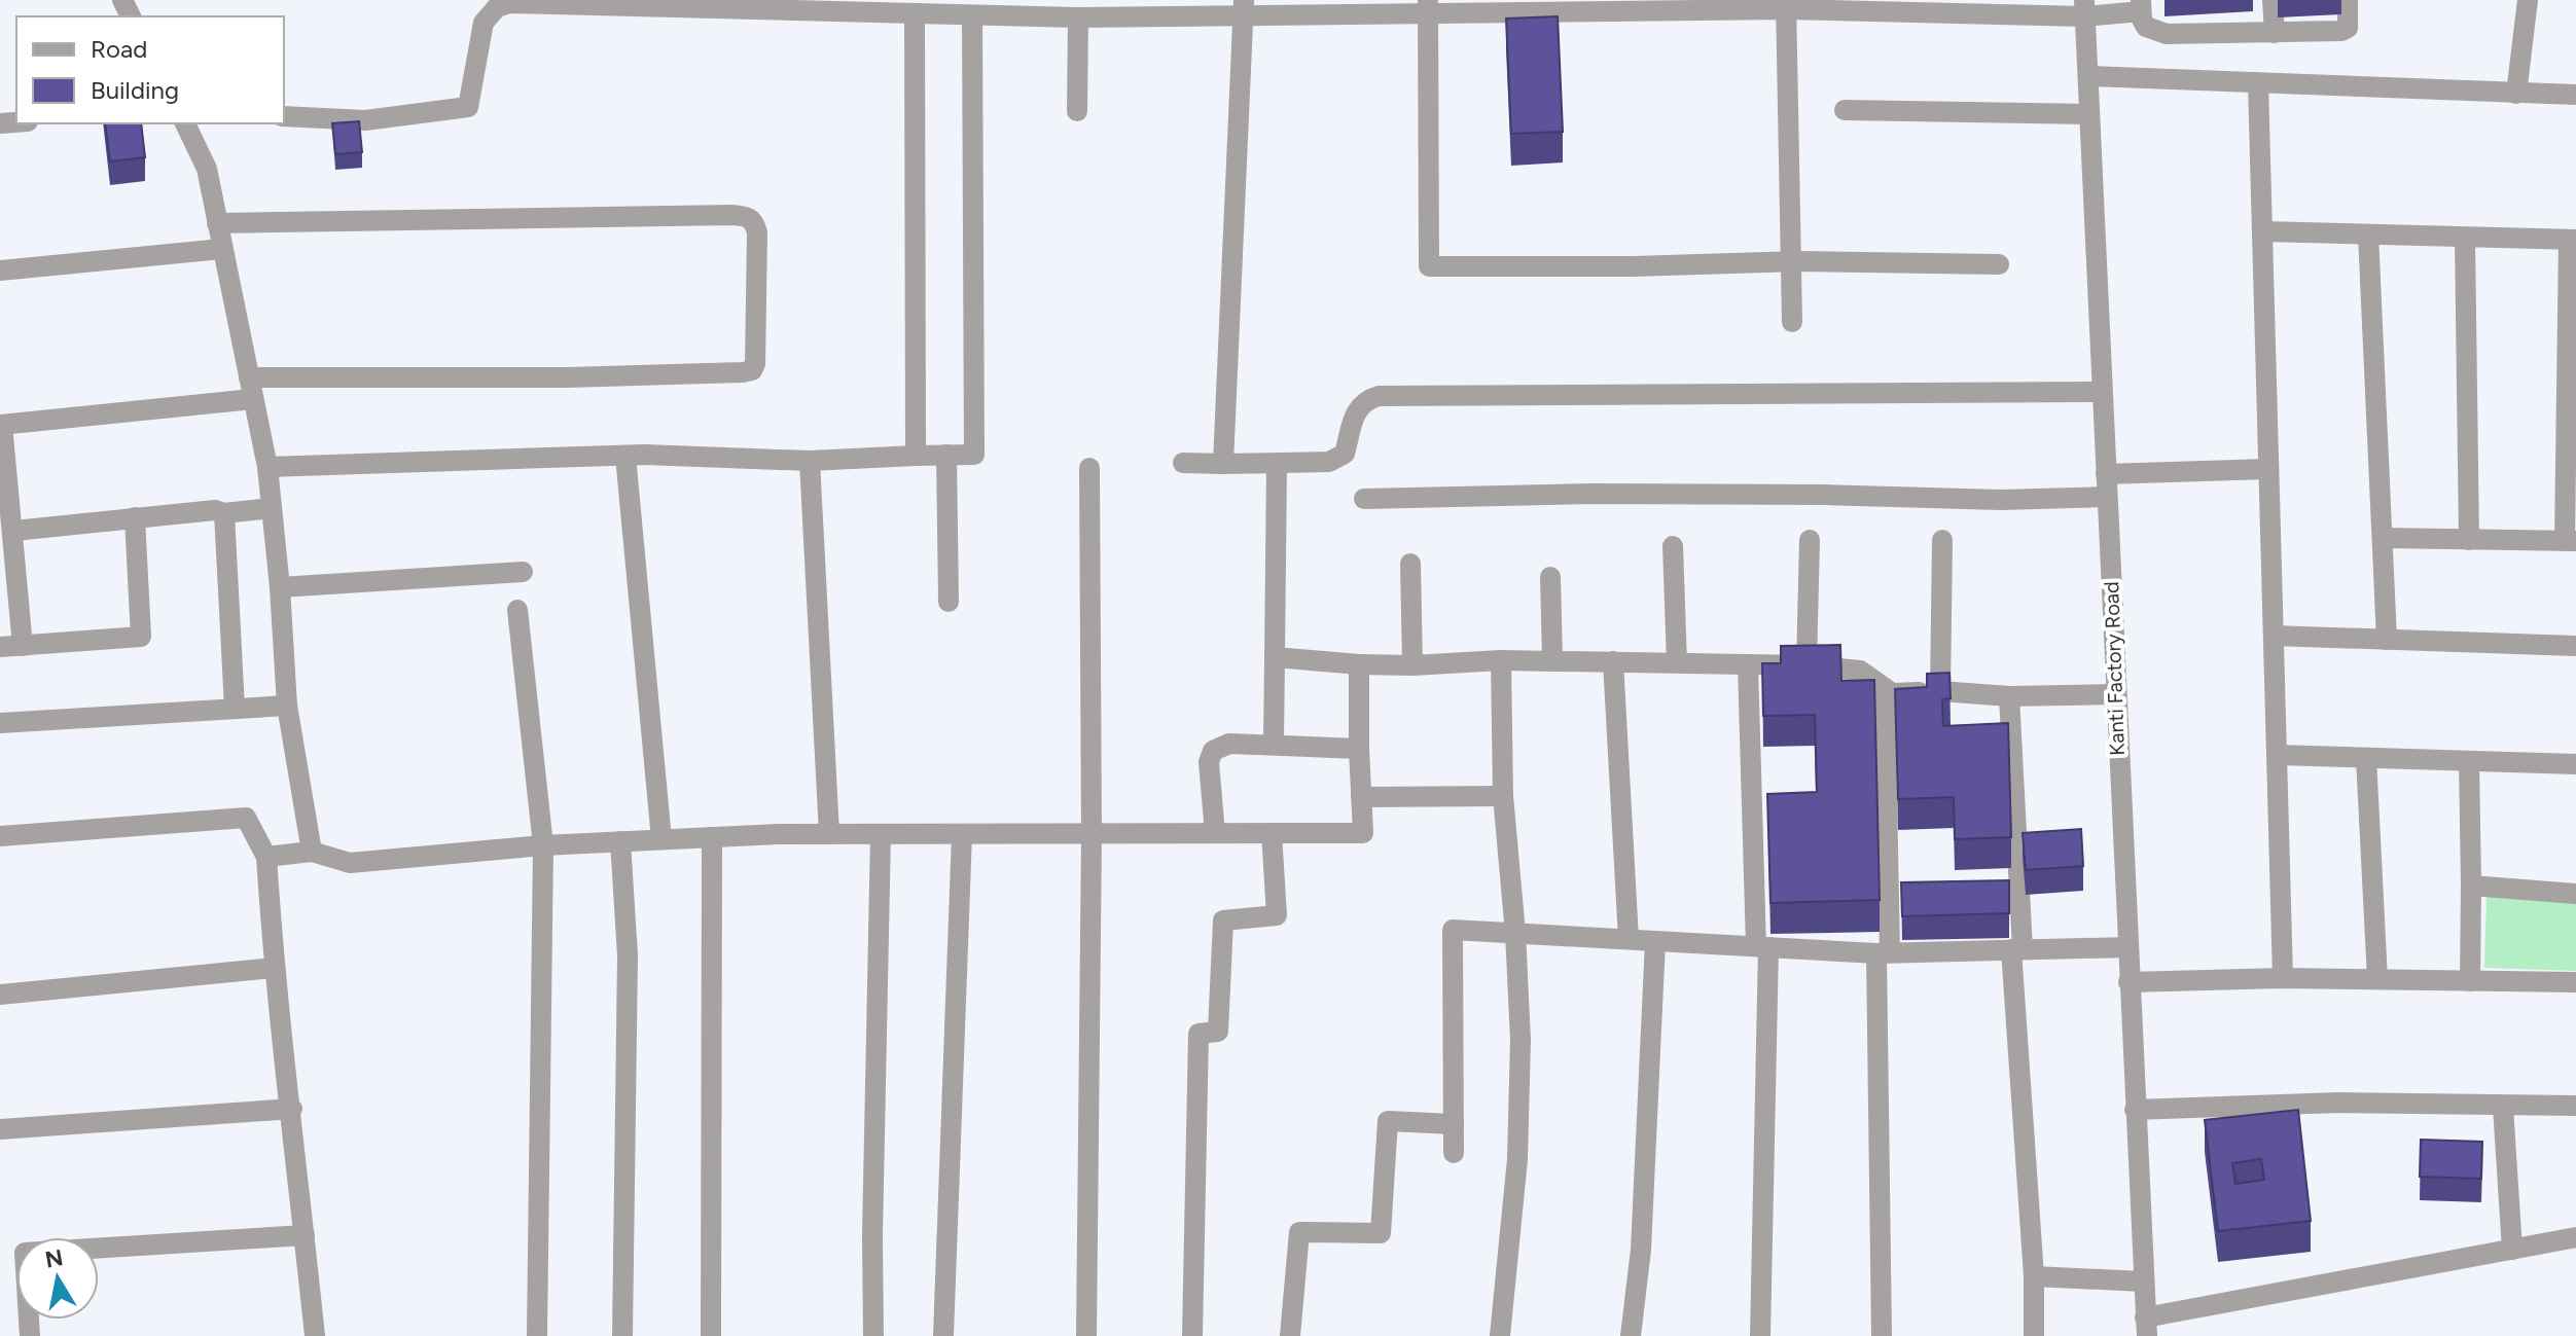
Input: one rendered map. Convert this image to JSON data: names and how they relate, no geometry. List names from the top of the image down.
{
  "streets": {
    "street": ["Kanti Factory Road"]
  },
  "legend": ["Road", "Building"],
  "north": "top"
}
